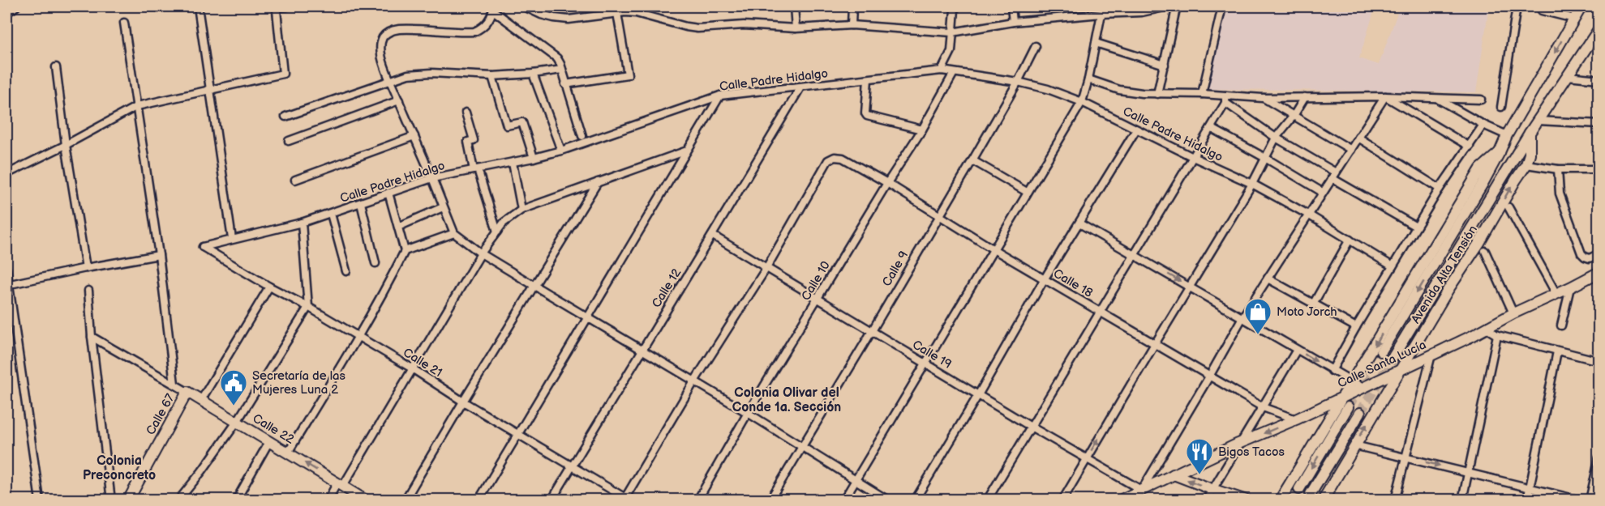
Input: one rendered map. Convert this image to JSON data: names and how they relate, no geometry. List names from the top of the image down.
{
  "streets": {
    "street": [
      "Calle Padre Hidalgo",
      "Calle 9",
      "Avenida Alta Tensión",
      "Calle 10",
      "Calle 18",
      "Calle 12",
      "Calle 19",
      "Calle 21",
      "Calle Santa Lucía",
      "Calle 67",
      "Calle 22"
    ]
  },
  "crossings": [
    ["Calle Padre Hidalgo", "Calle 9"],
    ["Calle Padre Hidalgo", "Calle 10"],
    ["Calle Padre Hidalgo", "Calle 12"],
    ["Calle Padre Hidalgo", "Calle 21"],
    ["Calle 9", "Calle 18"],
    ["Calle 9", "Calle 19"],
    ["Avenida Alta Tensión", "Calle Santa Lucía"],
    ["Calle 10", "Calle 18"],
    ["Calle 10", "Calle 19"],
    ["Calle 18", "Calle 19"],
    ["Calle 18", "Calle Santa Lucía"],
    ["Calle 12", "Calle 19"],
    ["Calle 12", "Calle 21"],
    ["Calle 19", "Calle Santa Lucía"],
    ["Calle 67", "Calle 22"]
  ],
  "districts": ["Colonia Olivar del Conde 1a. Sección", "Colonia Preconcreto"],
  "places": {
    "shop": ["Moto Jorch"],
    "public building": ["Secretaría de las Mujeres Luna 2"],
    "restaurant": ["Bigos Tacos"]
  }
}
